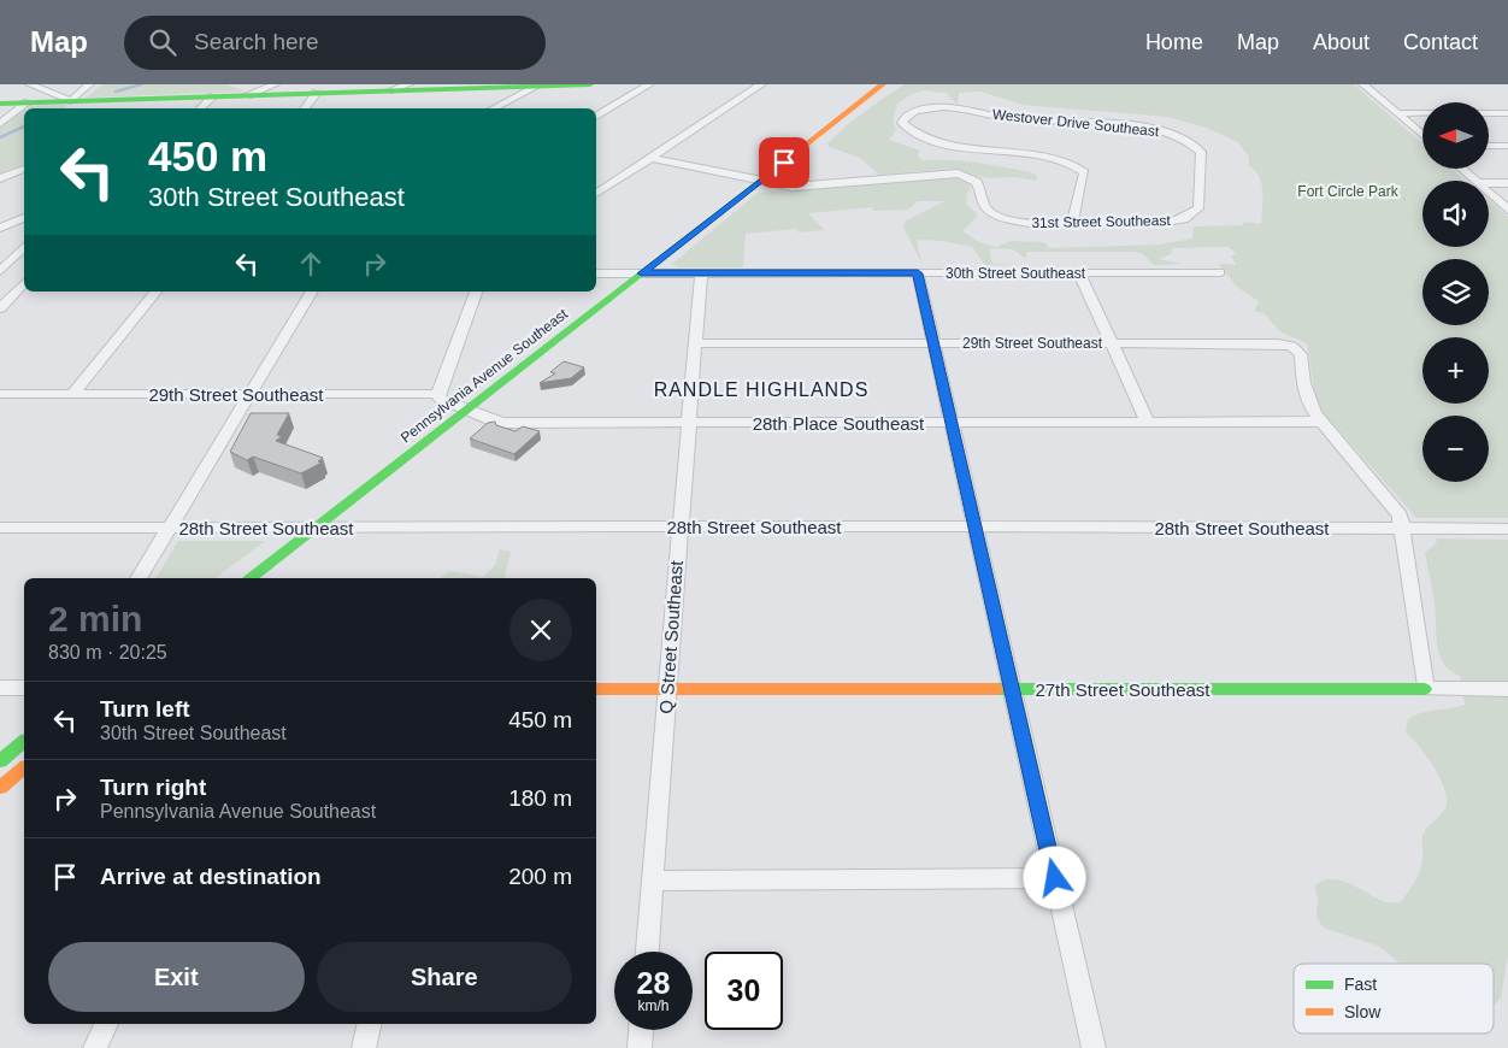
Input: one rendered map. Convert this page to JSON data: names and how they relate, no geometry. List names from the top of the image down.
{
  "streets": {
    "main road": ["Pennsylvania Avenue Southeast", "27th Street Southeast"],
    "street": [
      "Westover Drive Southeast",
      "31st Street Southeast",
      "30th Street Southeast",
      "29th Street Southeast",
      "28th Place Southeast",
      "28th Street Southeast",
      "Q Street Southeast"
    ]
  },
  "crossings": [
    ["Westover Drive Southeast", "31st Street Southeast"],
    ["31st Street Southeast", "Pennsylvania Avenue Southeast"],
    ["30th Street Southeast", "Pennsylvania Avenue Southeast"],
    ["30th Street Southeast", "Q Street Southeast"],
    ["29th Street Southeast", "Q Street Southeast"],
    ["Pennsylvania Avenue Southeast", "28th Place Southeast"],
    ["Pennsylvania Avenue Southeast", "28th Street Southeast"],
    ["28th Place Southeast", "Q Street Southeast"],
    ["28th Street Southeast", "Q Street Southeast"],
    ["Q Street Southeast", "27th Street Southeast"]
  ],
  "districts": ["RANDLE HIGHLANDS"],
  "parks": ["Fort Circle Park"],
  "legend": ["Fast", "Slow"],
  "north": "left",
  "page": {
    "header": "Map",
    "search": "Search here",
    "nav": [
      "Home",
      "Map",
      "About",
      "Contact"
    ],
    "map_buttons": ["+", "−"],
    "turn": ["450 m", "30th Street Southeast"],
    "heading": ["2 min", "830 m · 20:25"],
    "list": [
      {
        "name": "Turn left",
        "note": "30th Street Southeast",
        "value": "450 m"
      },
      {
        "name": "Turn right",
        "note": "Pennsylvania Avenue Southeast",
        "value": "180 m"
      },
      {
        "name": "Arrive at destination",
        "value": "200 m"
      }
    ],
    "buttons": ["Exit", "Share"],
    "speed": "28 km/h",
    "limit": "30"
  }
}
